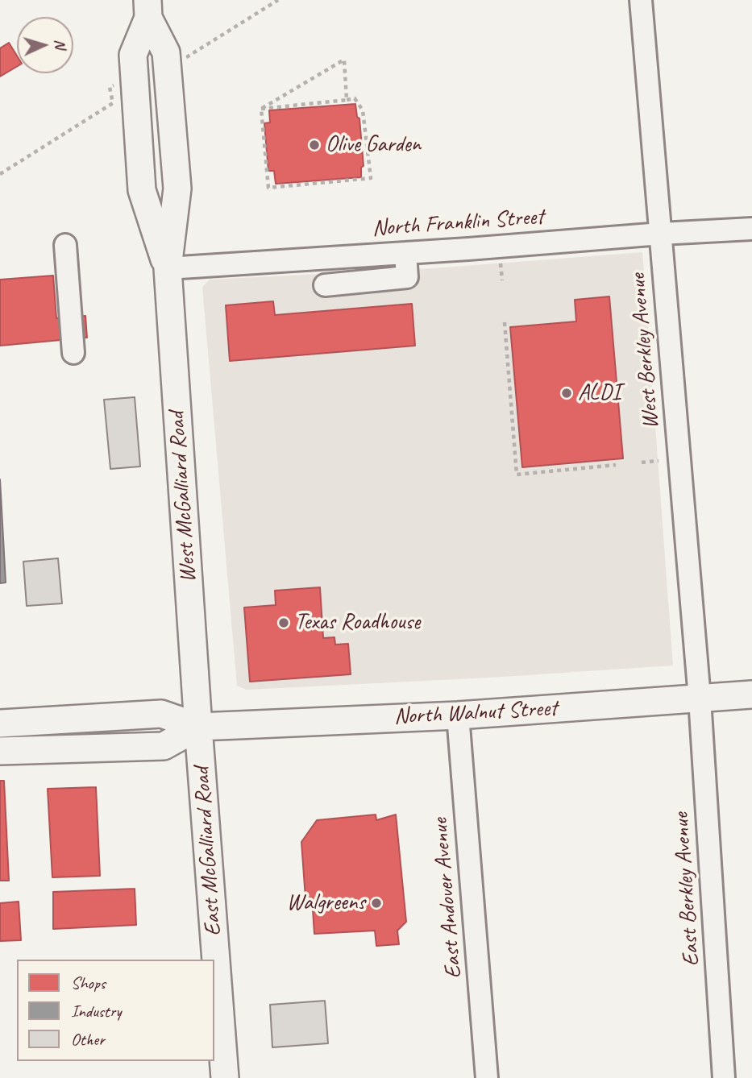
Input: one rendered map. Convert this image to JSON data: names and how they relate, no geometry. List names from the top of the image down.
{
  "streets": {
    "main road": ["West McGalliard Road", "North Walnut Street", "East McGalliard Road"],
    "street": [
      "North Franklin Street",
      "West Berkley Avenue",
      "East Berkley Avenue",
      "East Andover Avenue"
    ]
  },
  "crossings": [
    ["North Franklin Street", "West Berkley Avenue"],
    ["North Franklin Street", "West McGalliard Road"],
    ["West Berkley Avenue", "North Walnut Street"],
    ["West Berkley Avenue", "East Berkley Avenue"],
    ["West McGalliard Road", "North Walnut Street"],
    ["West McGalliard Road", "East McGalliard Road"],
    ["North Walnut Street", "East McGalliard Road"],
    ["North Walnut Street", "East Berkley Avenue"],
    ["North Walnut Street", "East Andover Avenue"]
  ],
  "places": [
    "Olive Garden",
    "ALDI",
    "Texas Roadhouse",
    "Walgreens"
  ],
  "legend": ["Shops", "Industry", "Other"],
  "north": "right"
}
